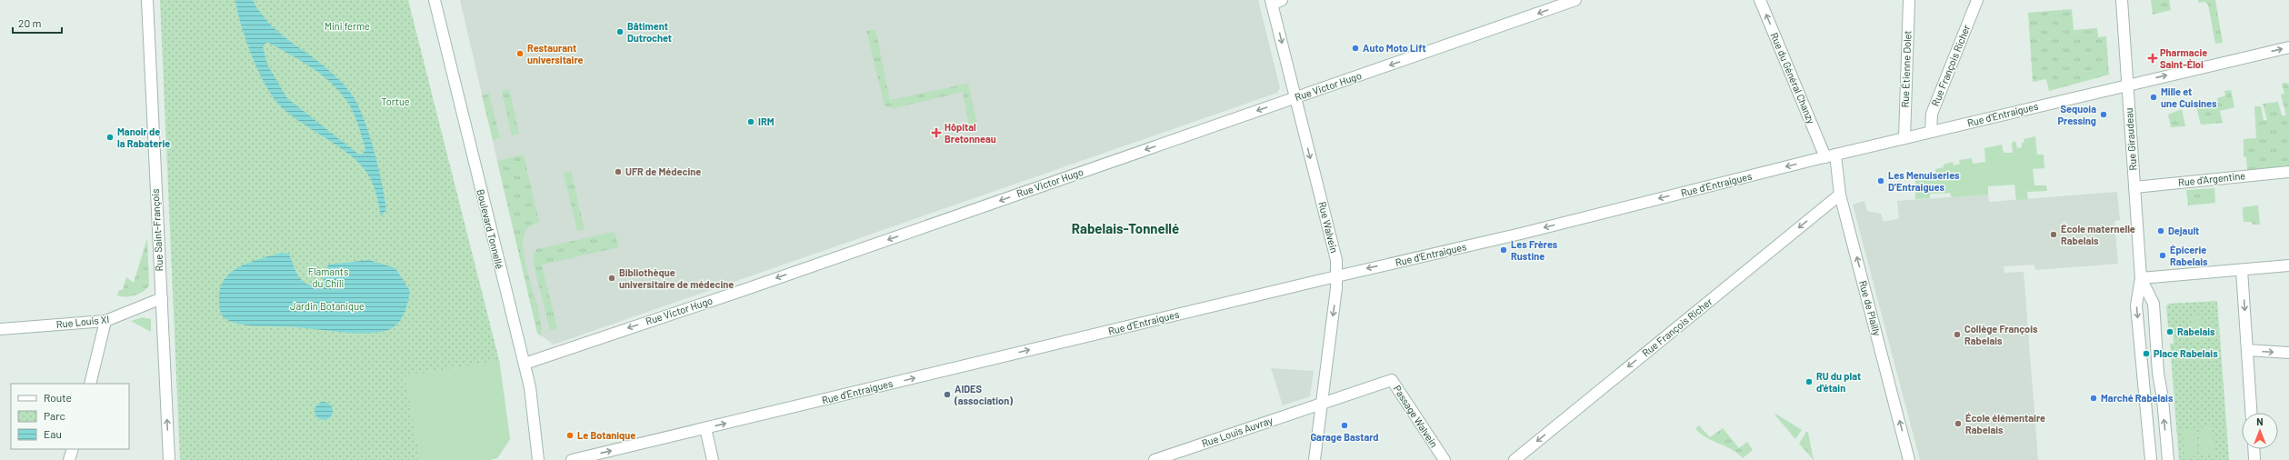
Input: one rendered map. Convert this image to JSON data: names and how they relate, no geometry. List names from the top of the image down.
{
  "streets": {
    "street": [
      "Rue François Richer",
      "Rue Étienne Dolet",
      "Rue du Général Chanzy",
      "Rue Victor Hugo",
      "Rue d'Entraigues",
      "Rue Giraudeau",
      "Rue d'Argentine",
      "Rue Walvein",
      "Boulevard Tonnellé",
      "Rue Saint-François",
      "Rue de Plailly",
      "Rue Louis XI",
      "Passage Walvein",
      "Rue Louis Auvray"
    ]
  },
  "crossings": [
    ["Rue François Richer", "Rue d'Entraigues"],
    ["Rue François Richer", "Rue de Plailly"],
    ["Rue Étienne Dolet", "Rue d'Entraigues"],
    ["Rue du Général Chanzy", "Rue d'Entraigues"],
    ["Rue du Général Chanzy", "Rue de Plailly"],
    ["Rue Victor Hugo", "Rue Walvein"],
    ["Rue Victor Hugo", "Boulevard Tonnellé"],
    ["Rue d'Entraigues", "Rue Giraudeau"],
    ["Rue d'Entraigues", "Rue Walvein"],
    ["Rue d'Entraigues", "Rue de Plailly"],
    ["Rue Giraudeau", "Rue d'Argentine"],
    ["Rue Walvein", "Passage Walvein"],
    ["Rue Walvein", "Rue Louis Auvray"],
    ["Rue Saint-François", "Rue Louis XI"],
    ["Passage Walvein", "Rue Louis Auvray"]
  ],
  "one_way": [
    "Rue François Richer",
    "Rue du Général Chanzy",
    "Rue Victor Hugo",
    "Rue Walvein",
    "Rue de Plailly"
  ],
  "districts": ["Rabelais-Tonnellé"],
  "parks": [
    "Mini ferme",
    "Tortue",
    "Flamants du Chili",
    "Jardin Botanique"
  ],
  "places": {
    "other": [
      "Bâtiment Dutrochet",
      "Auto Moto Lift",
      "Restaurant universitaire",
      "Mille et une Cuisines",
      "Sequoia Pressing",
      "IRM",
      "Manoir de la Rabaterie",
      "UFR de Médecine",
      "Les Menuiseries D’Entraigues",
      "Dejault",
      "École maternelle Rabelais",
      "Les Frères Rustine",
      "Épicerie Rabelais",
      "Bibliothèque universitaire de médecine",
      "Rabelais",
      "Collège François Rabelais",
      "Place Rabelais",
      "RU du plat d'étain",
      "AIDES (association)",
      "Marché Rabelais",
      "École élémentaire Rabelais",
      "Garage Bastard",
      "Le Botanique"
    ],
    "health": ["Pharmacie Saint-Éloi", "Hôpital Bretonneau"]
  },
  "legend": ["Route", "Parc", "Eau"],
  "scale_bar": "20 m",
  "north": "top"
}
